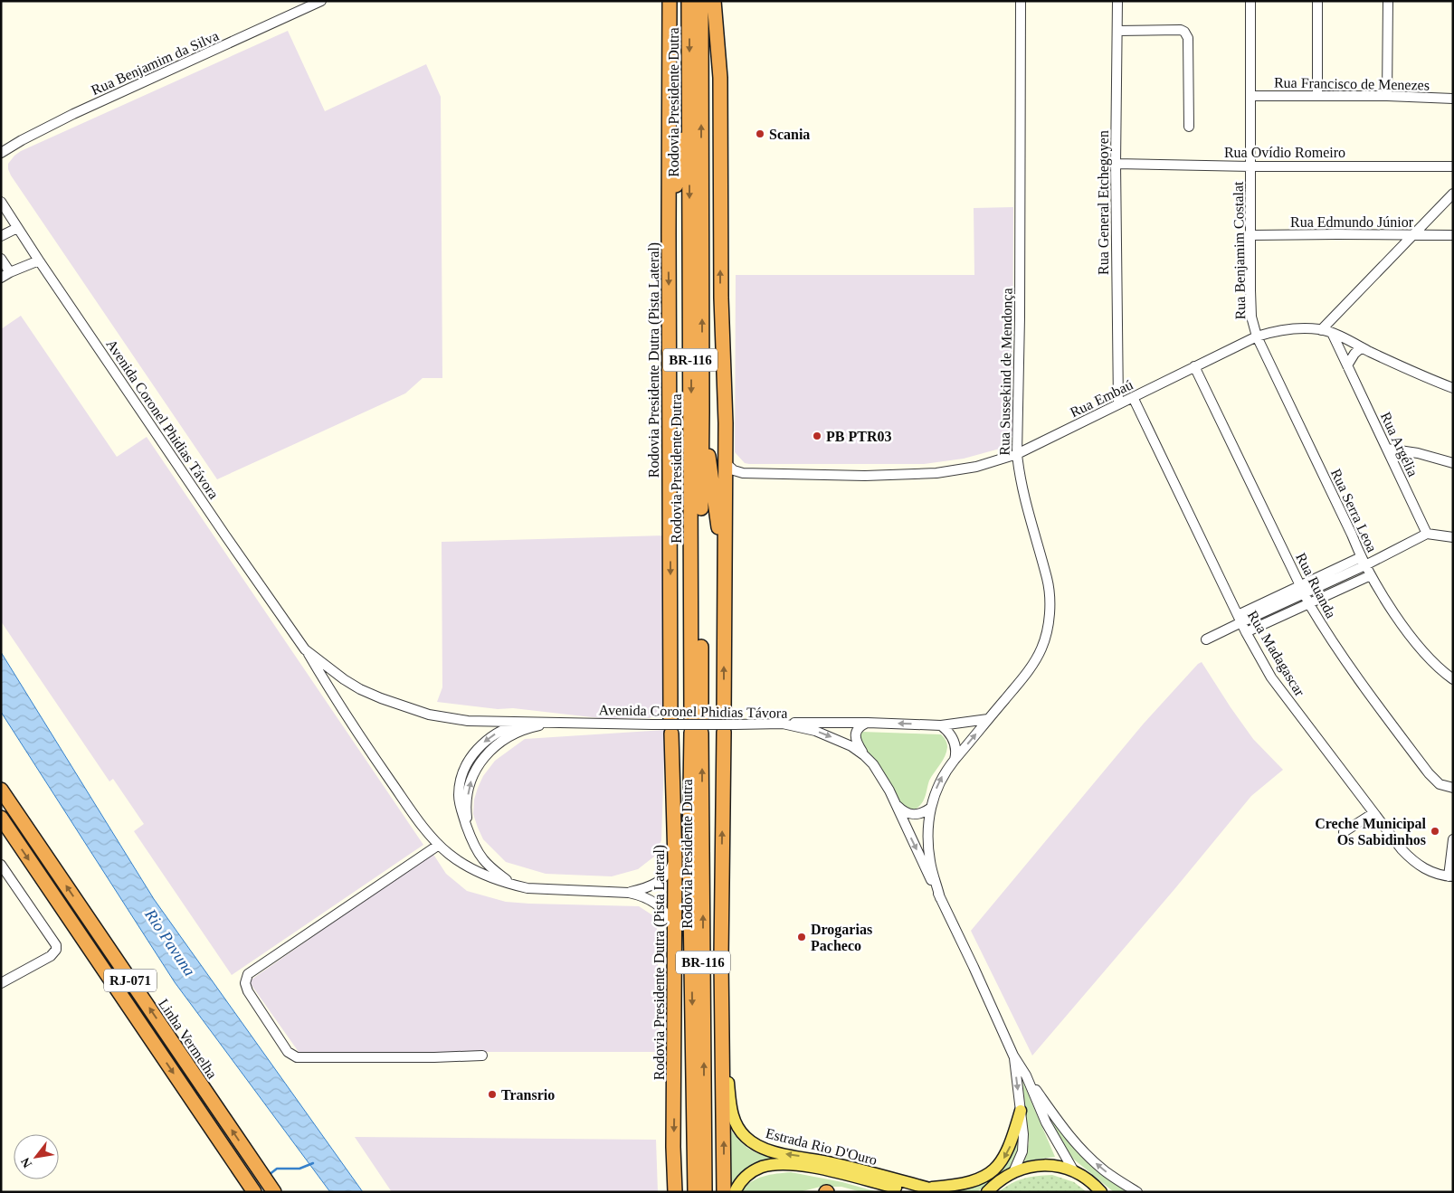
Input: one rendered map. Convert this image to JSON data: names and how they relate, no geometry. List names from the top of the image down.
{
  "streets": {
    "highway": [
      "Rodovia Presidente Dutra",
      "Rodovia Presidente Dutra (Pista Lateral)",
      "BR-116",
      "RJ-071",
      "Linha Vermelha"
    ],
    "main road": ["Estrada Rio D'Ouro"],
    "street": [
      "Rua Benjamim da Silva",
      "Rua Francisco de Menezes",
      "Rua Ovídio Romeiro",
      "Rua General Etchegoyen",
      "Rua Edmundo Júnior",
      "Rua Benjamim Costalat",
      "Rua Sussekind de Mendonça",
      "Rua Embaú",
      "Avenida Coronel Phidias Távora",
      "Rua Argélia",
      "Rua Serra Leoa",
      "Rua Ruanda",
      "Rua Madagascar"
    ]
  },
  "crossings": [
    ["Rua Francisco de Menezes", "Rua Benjamim Costalat"],
    ["Rodovia Presidente Dutra", "Rodovia Presidente Dutra (Pista Lateral)"],
    ["Rua Ovídio Romeiro", "Rua General Etchegoyen"],
    ["Rua Ovídio Romeiro", "Rua Benjamim Costalat"],
    ["Rua General Etchegoyen", "Rua Embaú"],
    ["Rua Edmundo Júnior", "Rua Benjamim Costalat"],
    ["Rua Benjamim Costalat", "Rua Embaú"],
    ["Rua Benjamim Costalat", "Rua Serra Leoa"],
    ["Rodovia Presidente Dutra (Pista Lateral)", "Avenida Coronel Phidias Távora"],
    ["BR-116", "Rua Embaú"],
    ["BR-116", "Avenida Coronel Phidias Távora"],
    ["BR-116", "Estrada Rio D'Ouro"],
    ["Rua Sussekind de Mendonça", "Rua Embaú"],
    ["Rua Sussekind de Mendonça", "Avenida Coronel Phidias Távora"],
    ["Rua Embaú", "Rua Argélia"],
    ["Rua Embaú", "Rua Serra Leoa"],
    ["Rua Embaú", "Rua Ruanda"],
    ["Rua Embaú", "Rua Madagascar"]
  ],
  "one_way": ["Estrada Rio D'Ouro"],
  "water": ["Rio Pavuna"],
  "places": [
    "Scania",
    "PB PTR03",
    "Creche Municipal Os Sabidinhos",
    "Drogarias Pacheco",
    "Transrio"
  ],
  "north": "bottom left"
}
